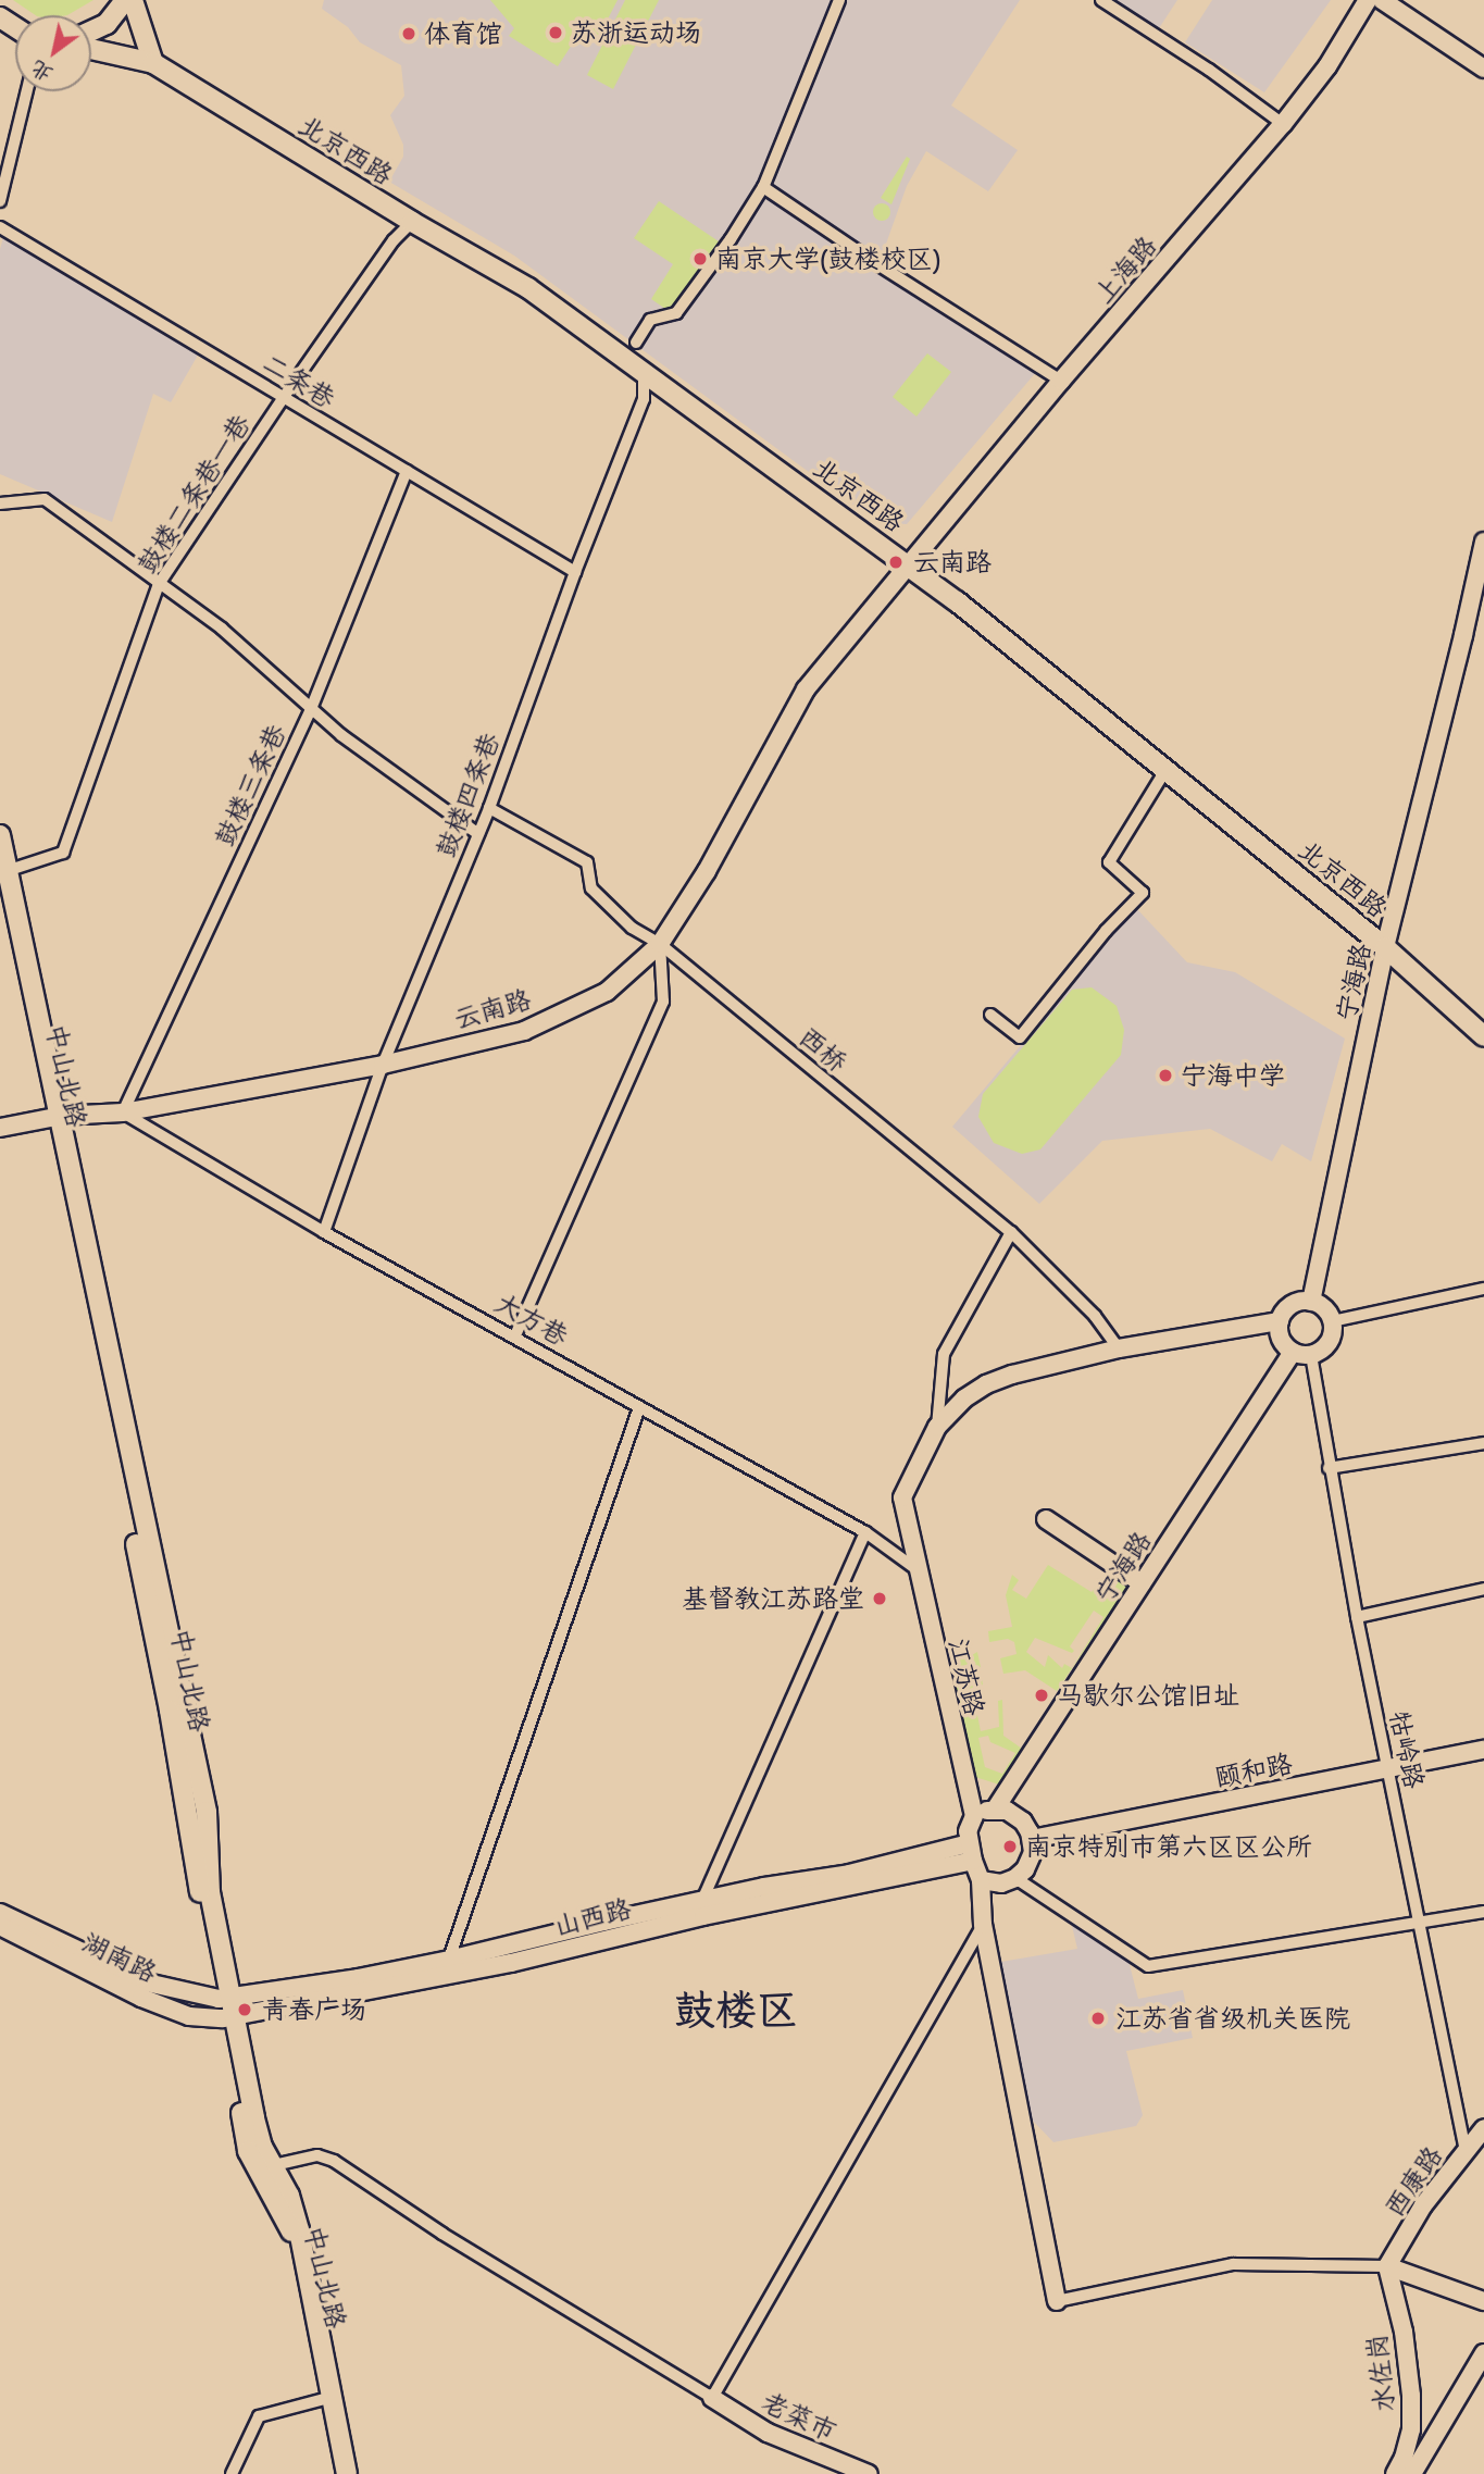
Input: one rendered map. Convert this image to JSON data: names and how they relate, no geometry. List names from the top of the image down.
{
  "streets": {
    "main road": ["北京西路", "中山北路"],
    "street": [
      "上海路",
      "二条巷",
      "鼓楼二条巷一巷",
      "鼓楼三条巷",
      "鼓楼四条巷",
      "宁海路",
      "云南路",
      "西桥",
      "大方巷",
      "江苏路",
      "牯岭路",
      "颐和路",
      "山西路",
      "湖南路",
      "西康路",
      "水佐岗",
      "老菜市"
    ]
  },
  "crossings": [
    ["北京西路", "上海路"],
    ["北京西路", "鼓楼二条巷一巷"],
    ["北京西路", "鼓楼四条巷"],
    ["北京西路", "宁海路"],
    ["北京西路", "云南路"],
    ["上海路", "云南路"],
    ["二条巷", "鼓楼二条巷一巷"],
    ["二条巷", "鼓楼三条巷"],
    ["二条巷", "鼓楼四条巷"],
    ["鼓楼二条巷一巷", "中山北路"],
    ["鼓楼三条巷", "云南路"],
    ["鼓楼三条巷", "大方巷"],
    ["鼓楼四条巷", "云南路"],
    ["鼓楼四条巷", "西桥"],
    ["鼓楼四条巷", "大方巷"],
    ["宁海路", "江苏路"],
    ["宁海路", "牯岭路"],
    ["宁海路", "颐和路"],
    ["宁海路", "山西路"],
    ["云南路", "西桥"],
    ["云南路", "中山北路"],
    ["云南路", "大方巷"],
    ["西桥", "江苏路"],
    ["中山北路", "山西路"],
    ["中山北路", "湖南路"],
    ["大方巷", "江苏路"],
    ["江苏路", "牯岭路"],
    ["江苏路", "颐和路"],
    ["江苏路", "山西路"],
    ["牯岭路", "颐和路"],
    ["牯岭路", "西康路"],
    ["颐和路", "山西路"],
    ["山西路", "湖南路"],
    ["西康路", "水佐岗"]
  ],
  "districts": ["鼓楼区"],
  "places": [
    "苏浙运动场",
    "体育馆",
    "南京大学(鼓楼校区)",
    "云南路",
    "宁海中学",
    "基督教江苏路堂",
    "马歇尔公馆旧址",
    "南京特别市第六区区公所",
    "青春广场",
    "江苏省省级机关医院"
  ],
  "north": "bottom left"
}
